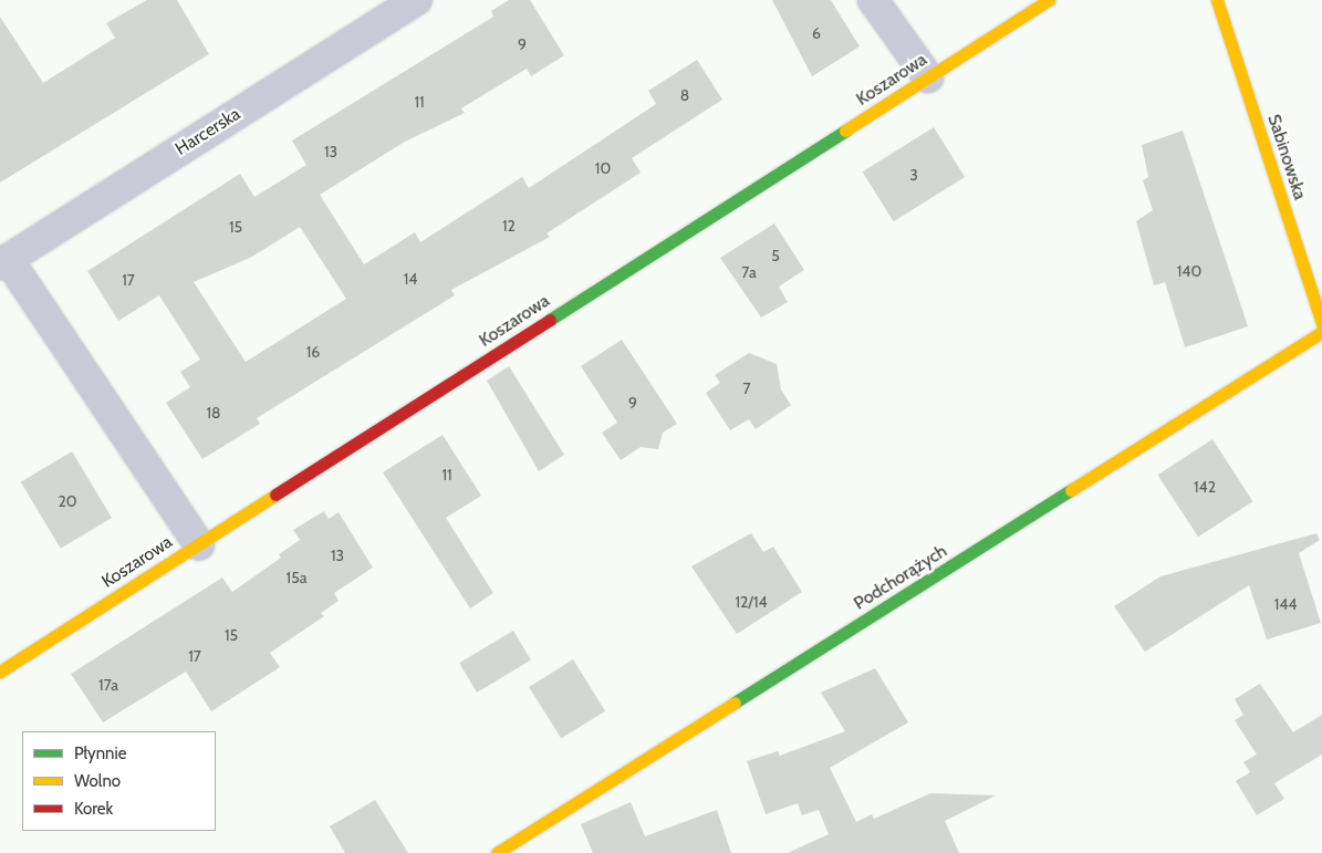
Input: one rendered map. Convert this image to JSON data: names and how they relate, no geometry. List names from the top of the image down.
{
  "streets": {
    "street": [
      "Koszarowa",
      "Harcerska",
      "Sabinowska",
      "Podchorążych"
    ]
  },
  "house_numbers": [
    "6",
    "9",
    "8",
    "11",
    "13",
    "10",
    "3",
    "12",
    "15",
    "5",
    "140",
    "7a",
    "14",
    "17",
    "16",
    "7",
    "9",
    "18",
    "11",
    "142",
    "20",
    "13",
    "15a",
    "12/14",
    "144",
    "15",
    "17",
    "17a"
  ],
  "legend": ["Płynnie", "Wolno", "Korek"]
}
